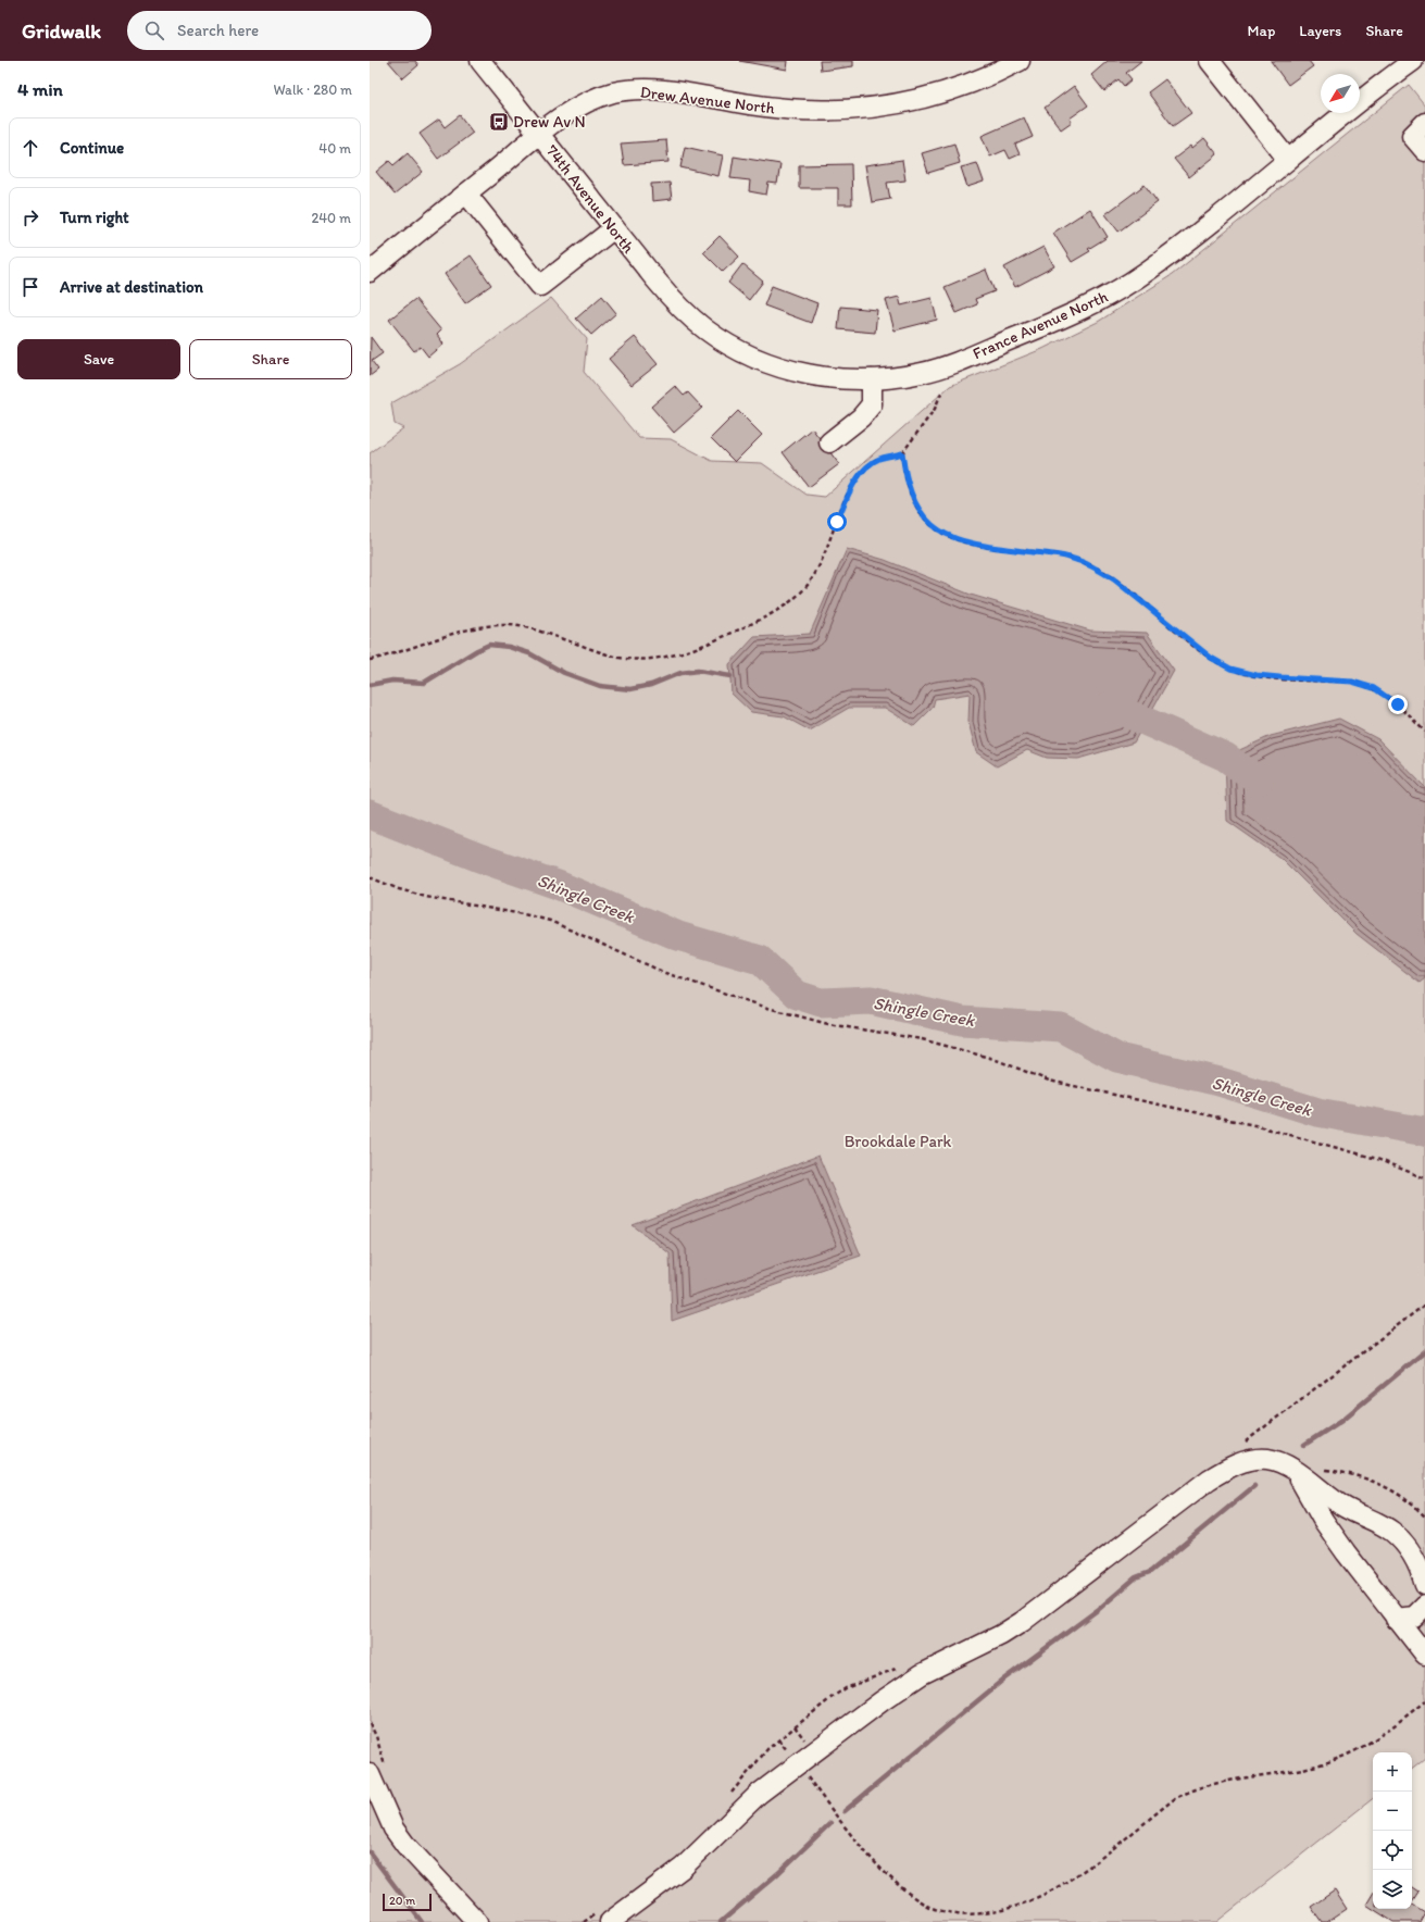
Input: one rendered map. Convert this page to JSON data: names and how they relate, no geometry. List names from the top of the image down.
{
  "streets": {
    "street": ["Drew Avenue North", "74th Avenue North", "France Avenue North"]
  },
  "crossings": [
    ["Drew Avenue North", "74th Avenue North"],
    ["74th Avenue North", "France Avenue North"]
  ],
  "water": ["Shingle Creek"],
  "parks": ["Brookdale Park"],
  "places": {
    "bus stop": ["Drew Av N"]
  },
  "scale_bar": "20 m",
  "north": "bottom left",
  "page": {
    "header": "Gridwalk",
    "search": "Search here",
    "nav": ["Map", "Layers", "Share"],
    "heading": ["4 min", "Walk · 280 m"],
    "list": [
      ["Continue", "40 m"],
      ["Turn right", "240 m"],
      "Arrive at destination"
    ],
    "buttons": ["Save", "Share"],
    "map_buttons": ["+", "−"],
    "scale": "20 m"
  }
}
